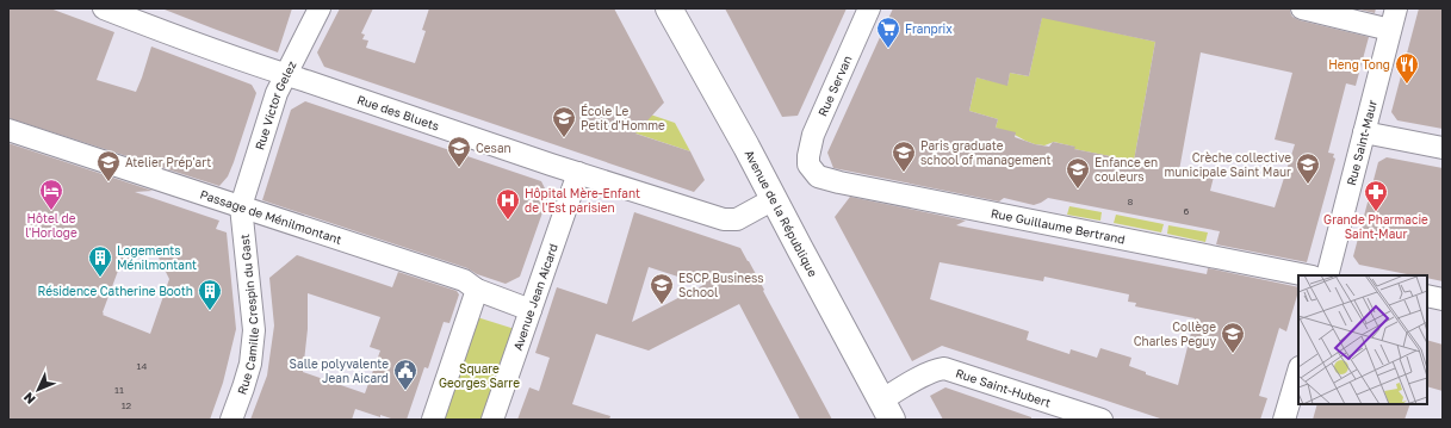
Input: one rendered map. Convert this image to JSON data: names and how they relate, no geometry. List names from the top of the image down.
{
  "streets": {
    "main road": ["Avenue de la République"],
    "street": [
      "Rue Servan",
      "Rue Victor Gelez",
      "Rue des Bluets",
      "Rue Saint-Maur",
      "Passage de Ménilmontant",
      "Rue Guillaume Bertrand",
      "Avenue Jean Aicard",
      "Rue Camille Crespin du Gast",
      "Rue Saint-Hubert"
    ]
  },
  "crossings": [
    ["Rue Servan", "Rue Guillaume Bertrand"],
    ["Rue Victor Gelez", "Rue des Bluets"],
    ["Rue Victor Gelez", "Passage de Ménilmontant"],
    ["Rue Victor Gelez", "Rue Camille Crespin du Gast"],
    ["Rue des Bluets", "Avenue de la République"],
    ["Rue des Bluets", "Avenue Jean Aicard"],
    ["Avenue de la République", "Rue Saint-Hubert"],
    ["Passage de Ménilmontant", "Avenue Jean Aicard"],
    ["Passage de Ménilmontant", "Rue Camille Crespin du Gast"]
  ],
  "parks": ["Square Georges Sarre"],
  "places": {
    "supermarket": ["Franprix"],
    "restaurant": ["Heng Tong"],
    "school or university": [
      "École Le Petit d'Homme",
      "Cesan",
      "Paris graduate school of management",
      "Atelier Prép'art",
      "Crèche collective municipale Saint Maur",
      "Enfance en couleurs",
      "ESCP Business School",
      "Collège Charles Peguy"
    ],
    "hotel": ["Hôtel de l'Horloge"],
    "pharmacy": ["Grande Pharmacie Saint-Maur"],
    "hospital": ["Hôpital Mère-Enfant de l'Est parisien"],
    "building": ["Logements Ménilmontant", "Résidence Catherine Booth"],
    "public building": ["Salle polyvalente Jean Aicard"]
  },
  "house_numbers": [
    "8",
    "6",
    "14",
    "11",
    "12"
  ],
  "north": "bottom left"
}
